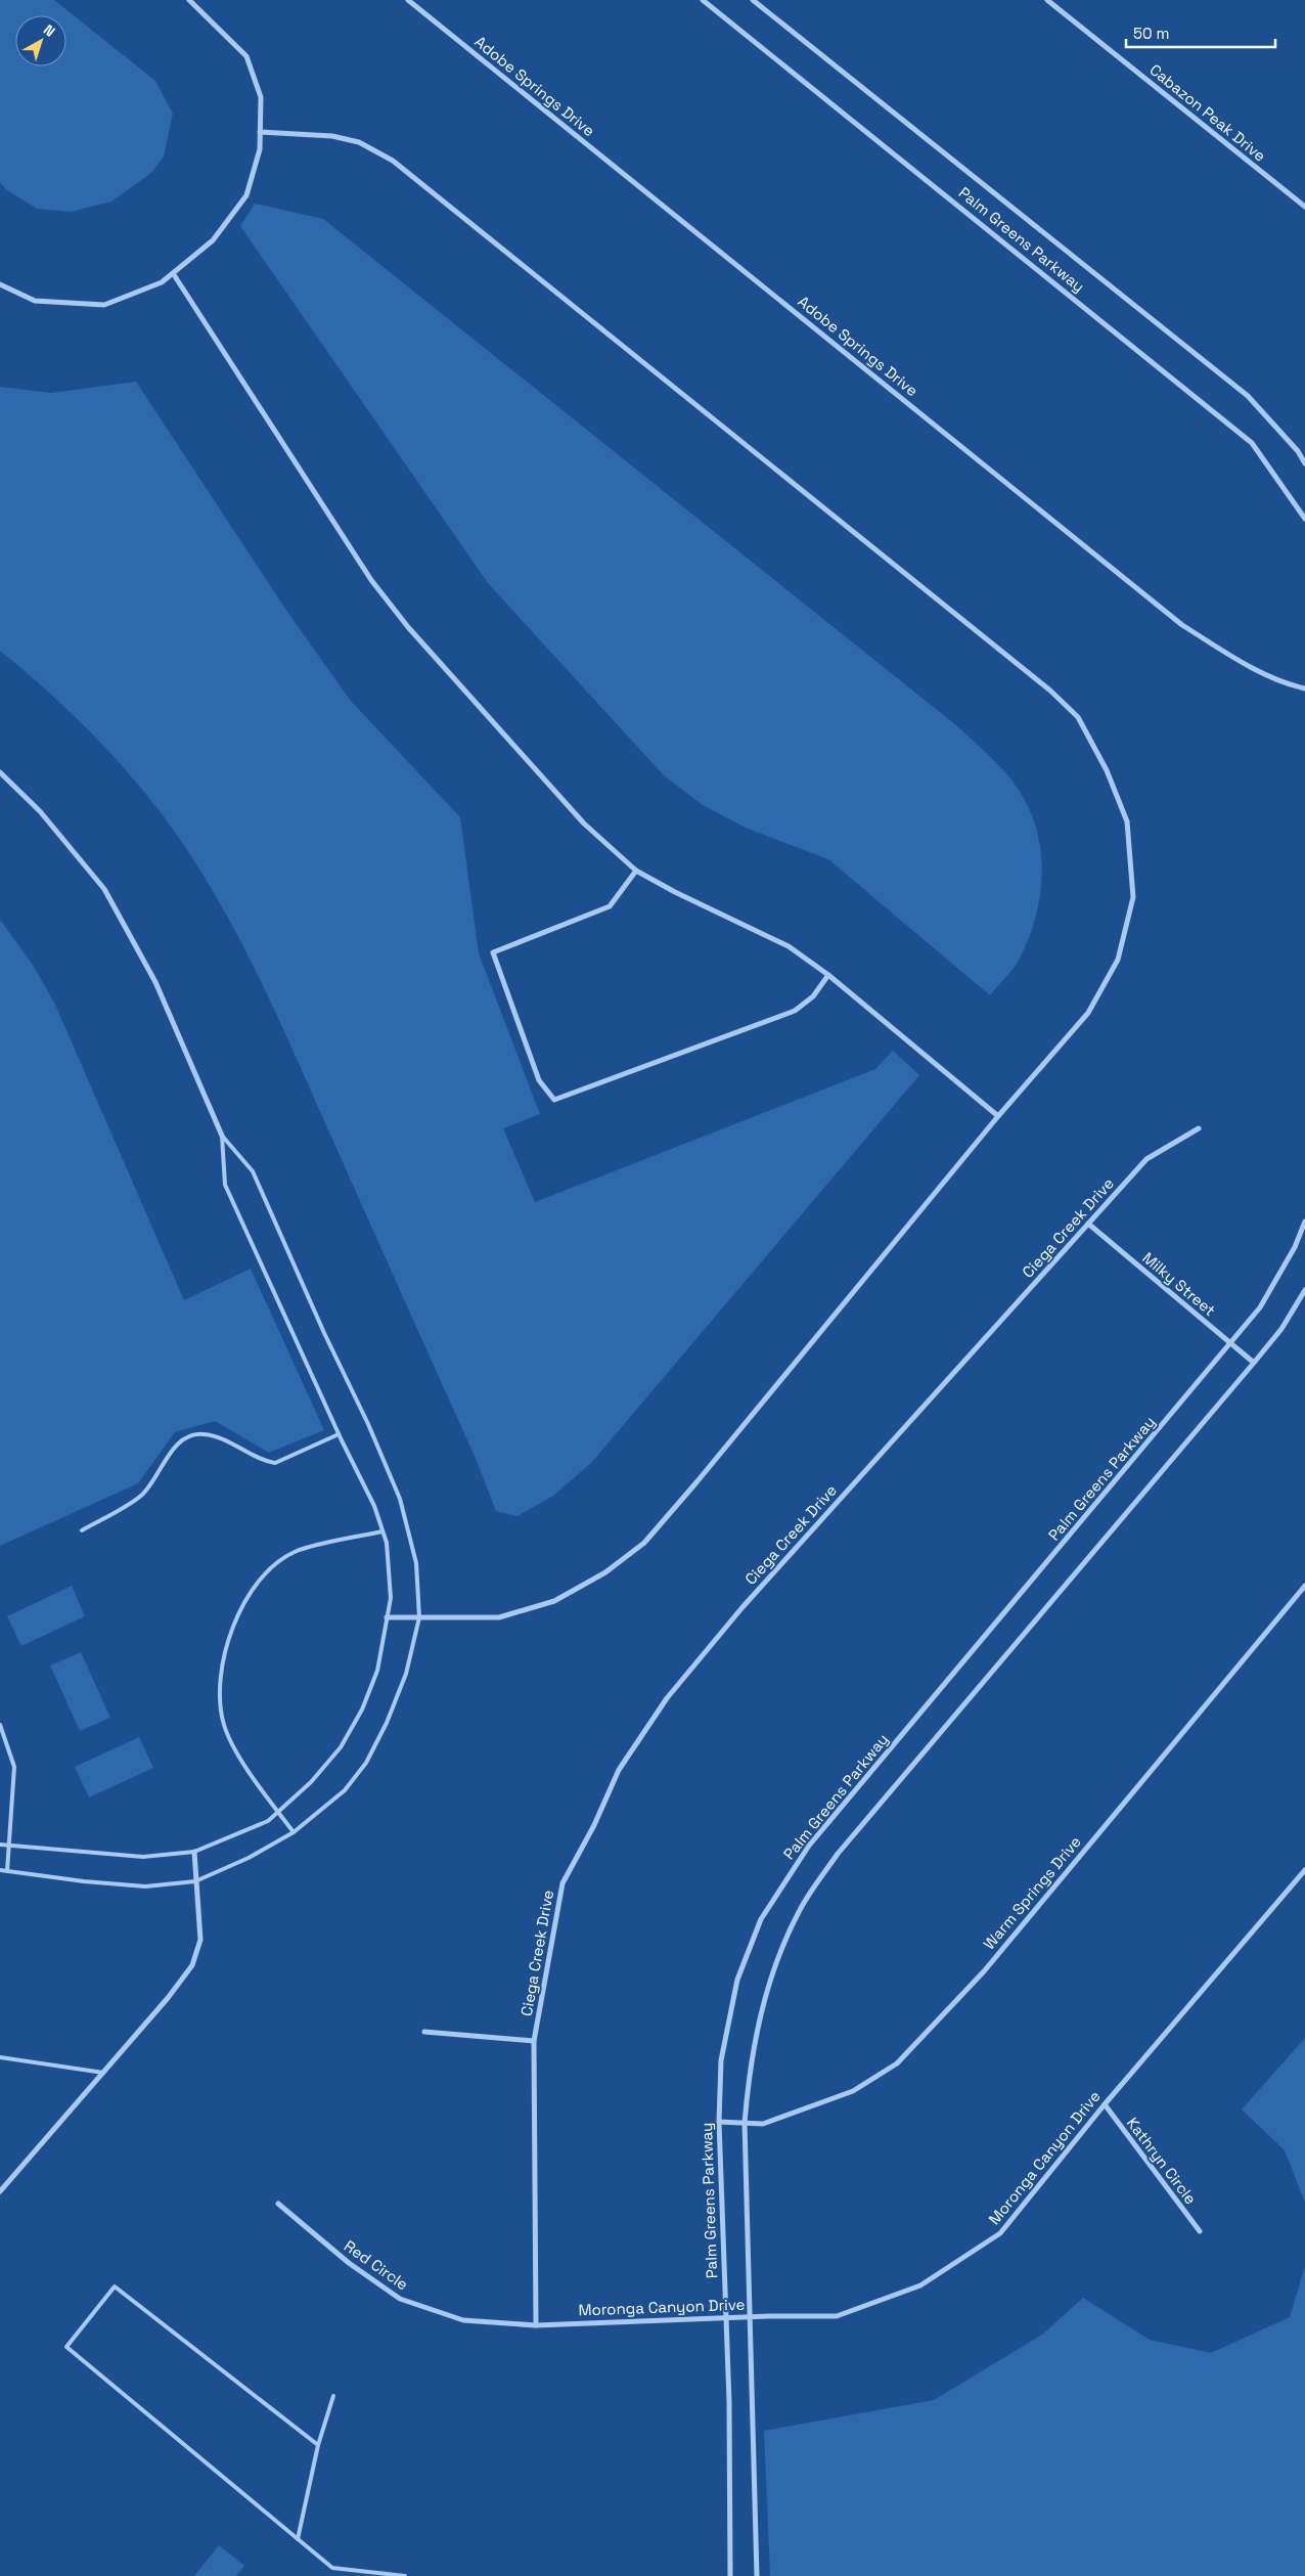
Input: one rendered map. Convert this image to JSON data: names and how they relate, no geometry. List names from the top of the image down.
{
  "streets": {
    "street": [
      "Adobe Springs Drive",
      "Cabazon Peak Drive",
      "Palm Greens Parkway",
      "Ciega Creek Drive",
      "Milky Street",
      "Warm Springs Drive",
      "Moronga Canyon Drive",
      "Kathryn Circle",
      "Red Circle"
    ]
  },
  "crossings": [
    ["Palm Greens Parkway", "Milky Street"],
    ["Palm Greens Parkway", "Warm Springs Drive"],
    ["Palm Greens Parkway", "Moronga Canyon Drive"],
    ["Ciega Creek Drive", "Milky Street"],
    ["Ciega Creek Drive", "Moronga Canyon Drive"],
    ["Ciega Creek Drive", "Red Circle"],
    ["Moronga Canyon Drive", "Kathryn Circle"],
    ["Moronga Canyon Drive", "Red Circle"]
  ],
  "scale_bar": "50 m",
  "north": "top right"
}
